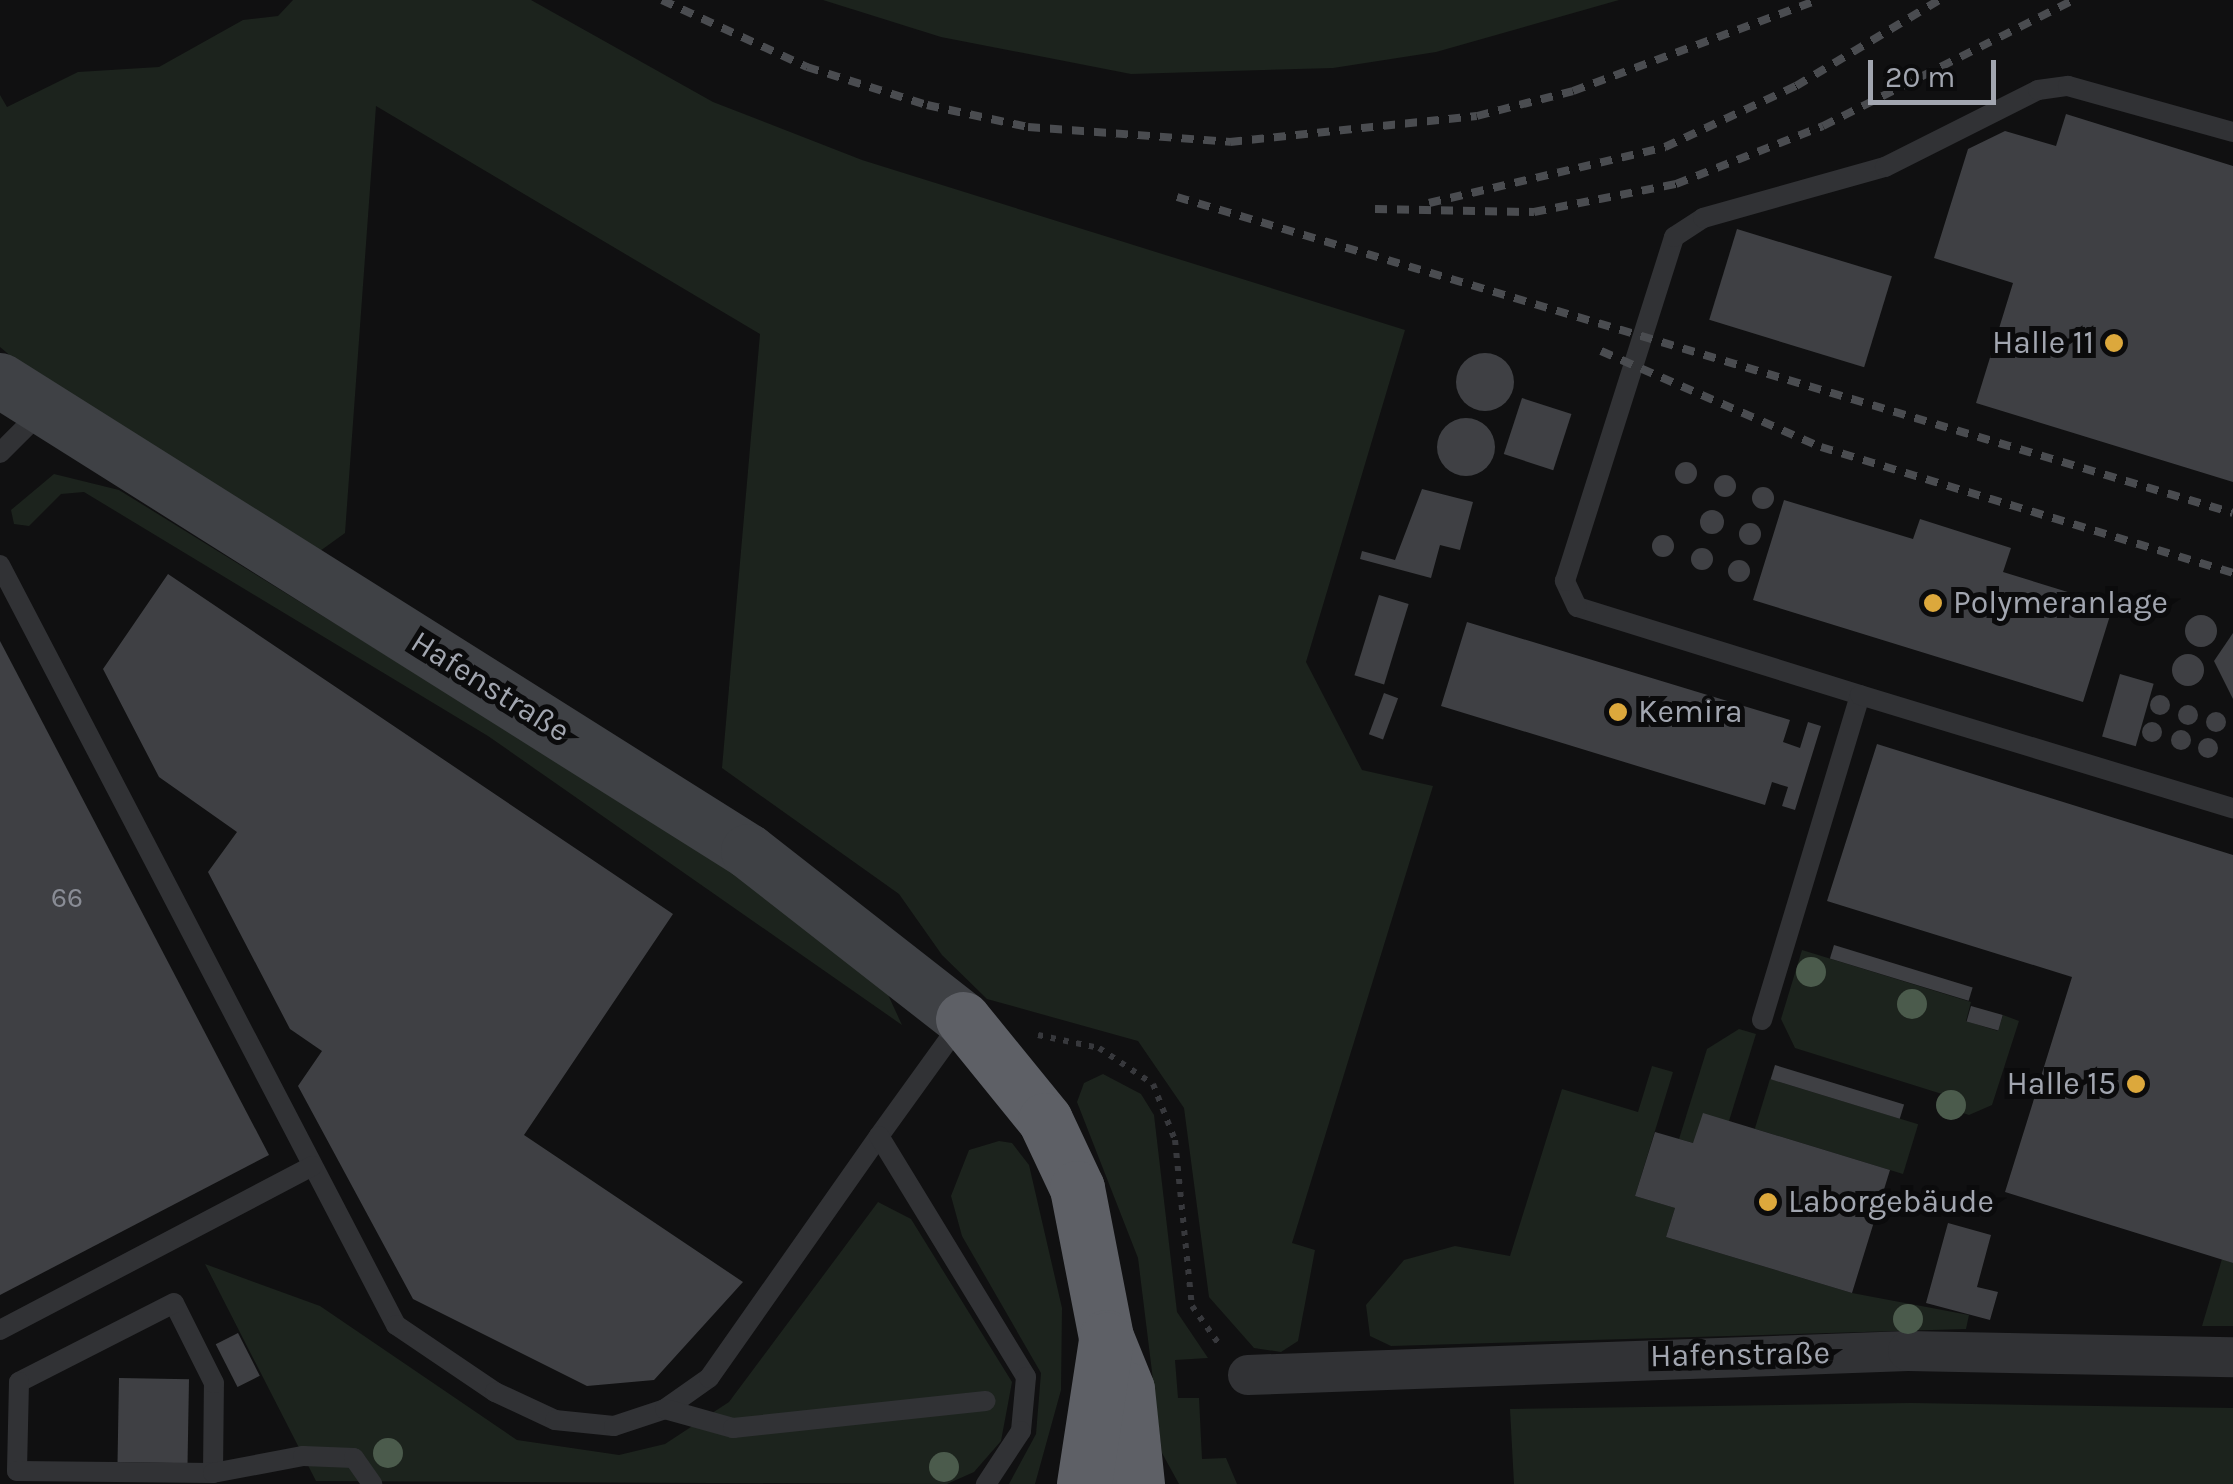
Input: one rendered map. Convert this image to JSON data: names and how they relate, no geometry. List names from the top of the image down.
{
  "streets": {
    "street": ["Hafenstraße"]
  },
  "places": [
    "Halle 11",
    "Polymeranlage",
    "Kemira",
    "Halle 15",
    "Laborgebäude"
  ],
  "house_numbers": ["66"],
  "scale_bar": "20 m"
}
